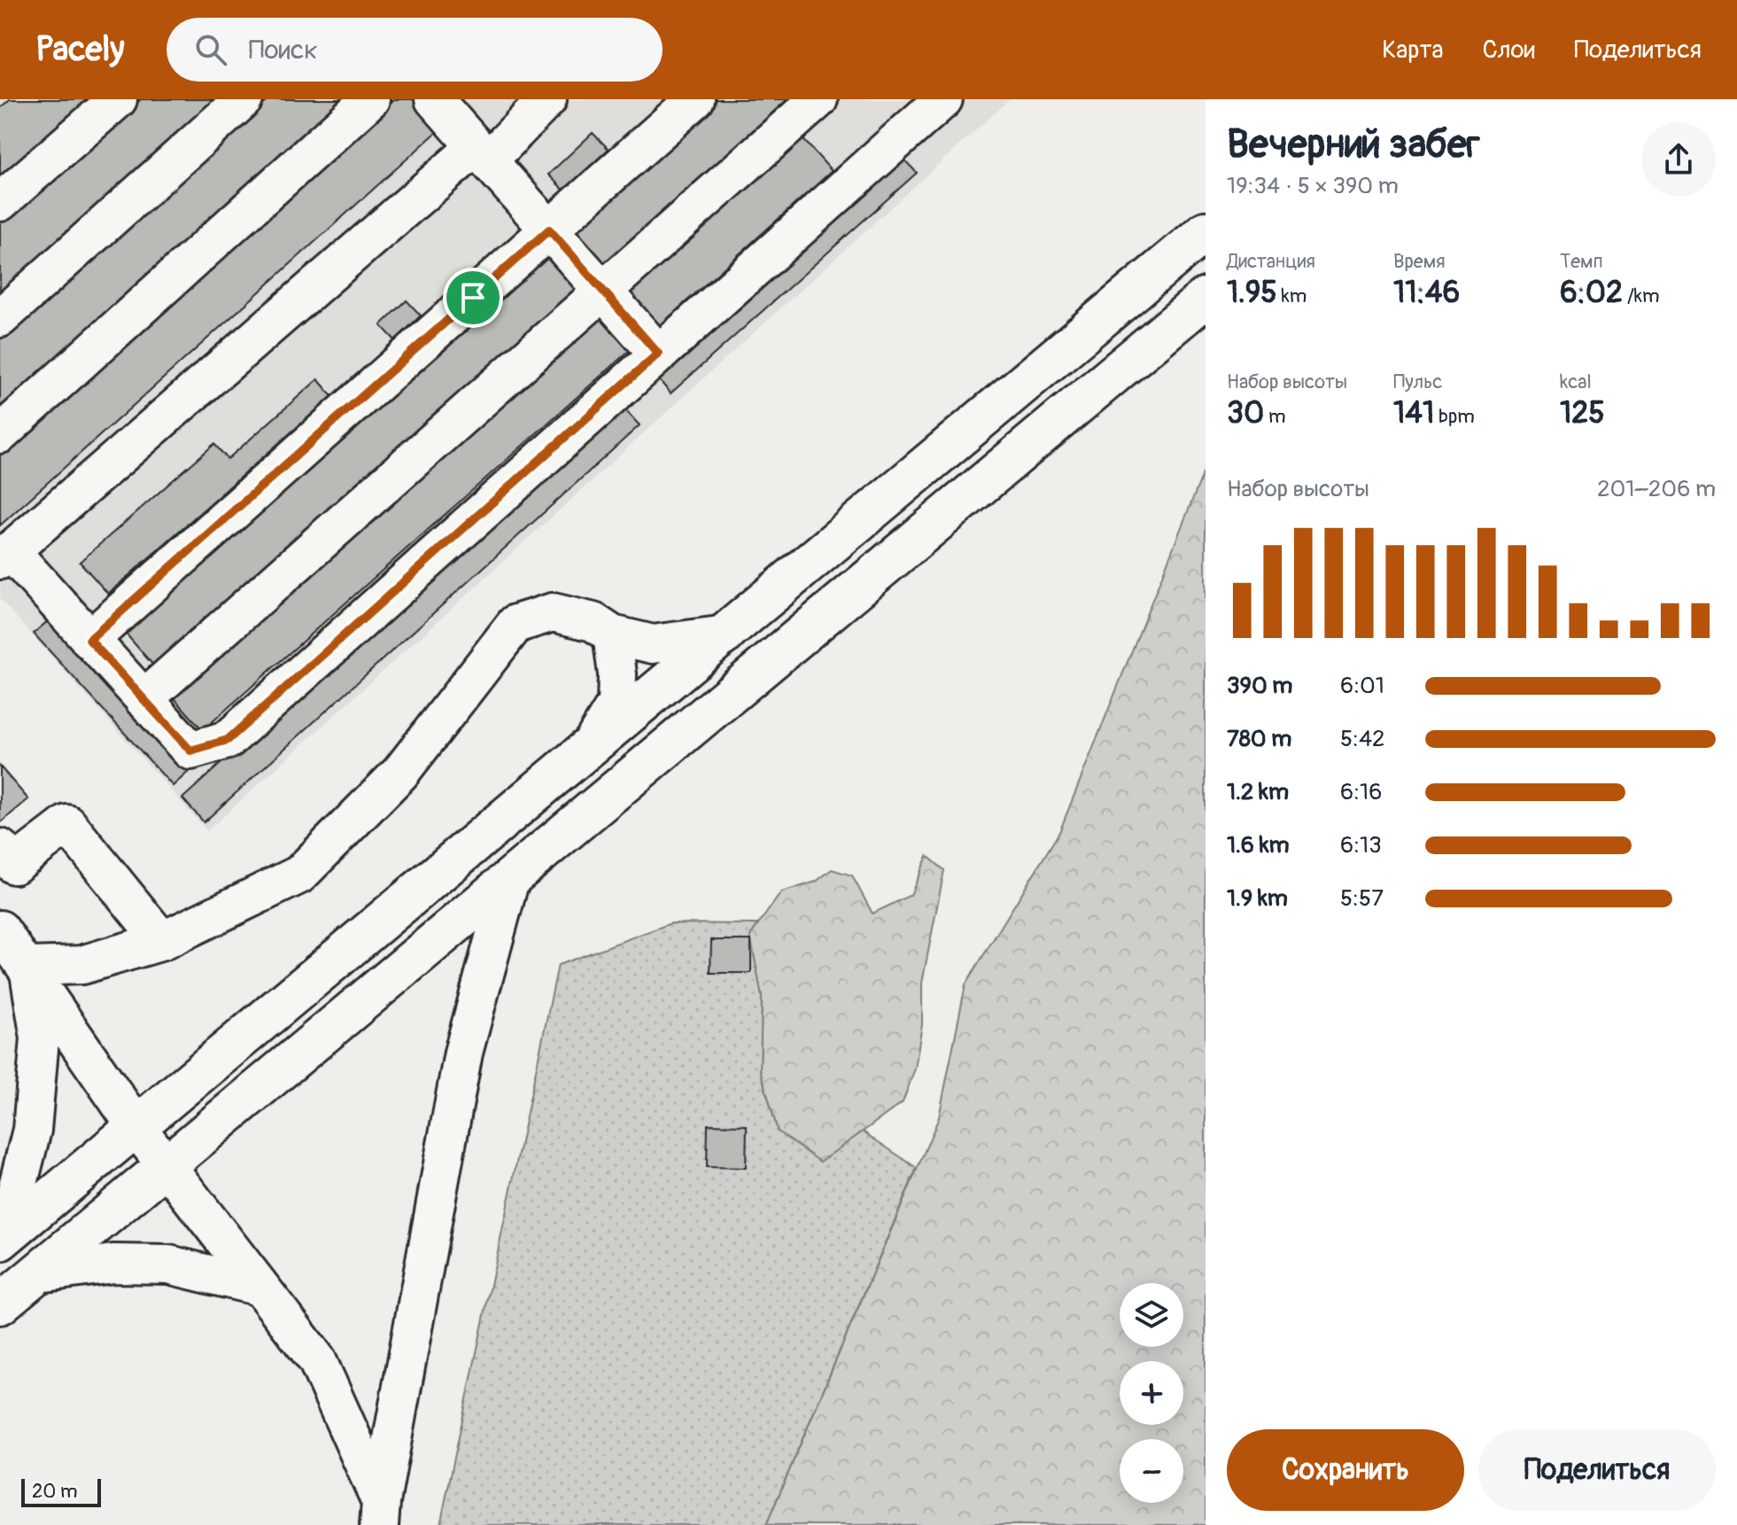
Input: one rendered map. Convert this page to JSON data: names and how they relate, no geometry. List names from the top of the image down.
{
  "scale_bar": "20 m",
  "page": {
    "header": "Pacely",
    "search": "Поиск",
    "nav": ["Карта", "Слои", "Поделиться"],
    "heading": ["Вечерний забег", "19:34 · 5 × 390 m"],
    "stats": [
      ["Дистанция", "1.95 km"],
      ["Время", "11:46"],
      ["Темп", "6:02 /km"],
      ["Набор высоты", "30 m"],
      ["Пульс", "141 bpm"],
      ["kcal", "125"]
    ],
    "chart": ["Набор высоты", "201–206 m"],
    "list": [
      {
        "name": "390 m",
        "note": "6:01"
      },
      {
        "name": "780 m",
        "note": "5:42"
      },
      {
        "name": "1.2 km",
        "note": "6:16"
      },
      {
        "name": "1.6 km",
        "note": "6:13"
      },
      {
        "name": "1.9 km",
        "note": "5:57"
      }
    ],
    "map_buttons": ["+", "−"],
    "buttons": ["Сохранить", "Поделиться"],
    "scale": "20 m"
  }
}
